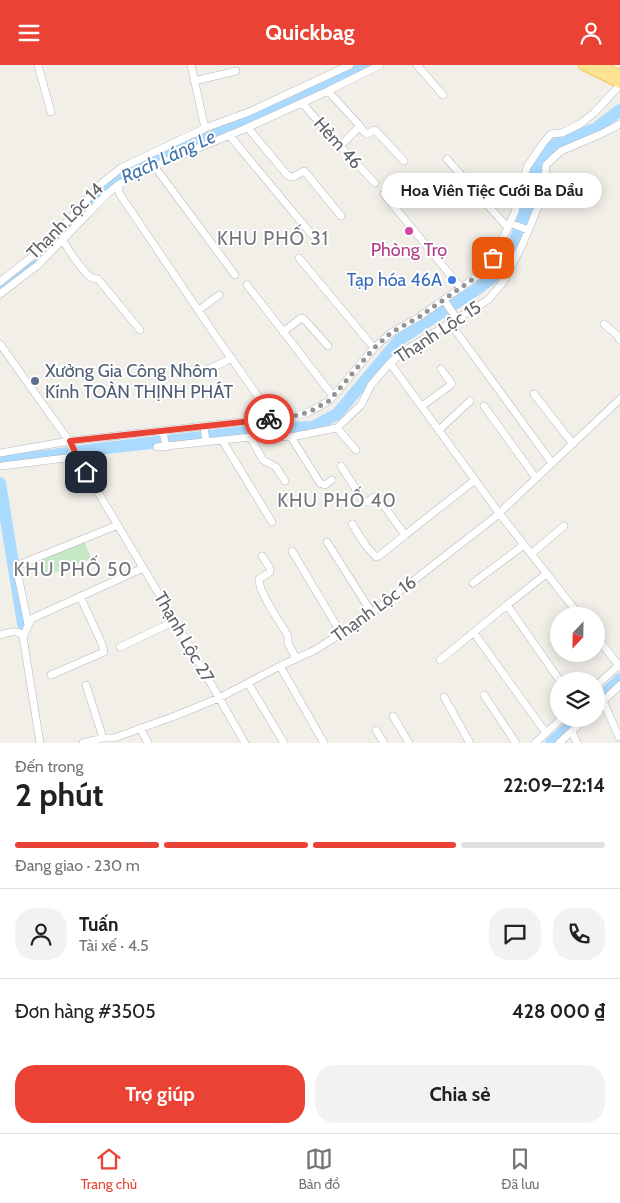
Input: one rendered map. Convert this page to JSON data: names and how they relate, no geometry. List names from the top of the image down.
{
  "streets": {
    "street": [
      "Hẻm 46",
      "Thạnh Lộc 14",
      "Thạnh Lộc 15",
      "Thạnh Lộc 16",
      "Thạnh Lộc 27"
    ]
  },
  "crossings": [
    ["Hẻm 46", "Thạnh Lộc 14"],
    ["Thạnh Lộc 14", "Thạnh Lộc 15"],
    ["Thạnh Lộc 15", "Thạnh Lộc 27"],
    ["Thạnh Lộc 16", "Thạnh Lộc 27"]
  ],
  "districts": ["KHU PHỐ 31", "KHU PHỐ 40", "KHU PHỐ 50"],
  "water": ["Rạch Láng Le"],
  "places": [
    "Phòng Trọ",
    "Hoa Viên Tiệc Cưới Ba Dẩu",
    "Tạp hóa 46A",
    "Xưởng Gia Công Nhôm Kính TOÀN THỊNH PHÁT"
  ],
  "north": "bottom",
  "page": {
    "header": "Quickbag",
    "bubble": "Hoa Viên Tiệc Cưới Ba Dẩu",
    "heading": ["2 phút", "Đến trong", "22:09–22:14"],
    "panel": [
      "Tuấn",
      "Tài xế · 4.5",
      "Đơn hàng #3505",
      "428 000 ₫"
    ],
    "bar": "Đang giao · 230 m",
    "buttons": ["Trợ giúp", "Chia sẻ"],
    "tabs": ["Trang chủ", "Bản đồ", "Đã lưu"]
  }
}
